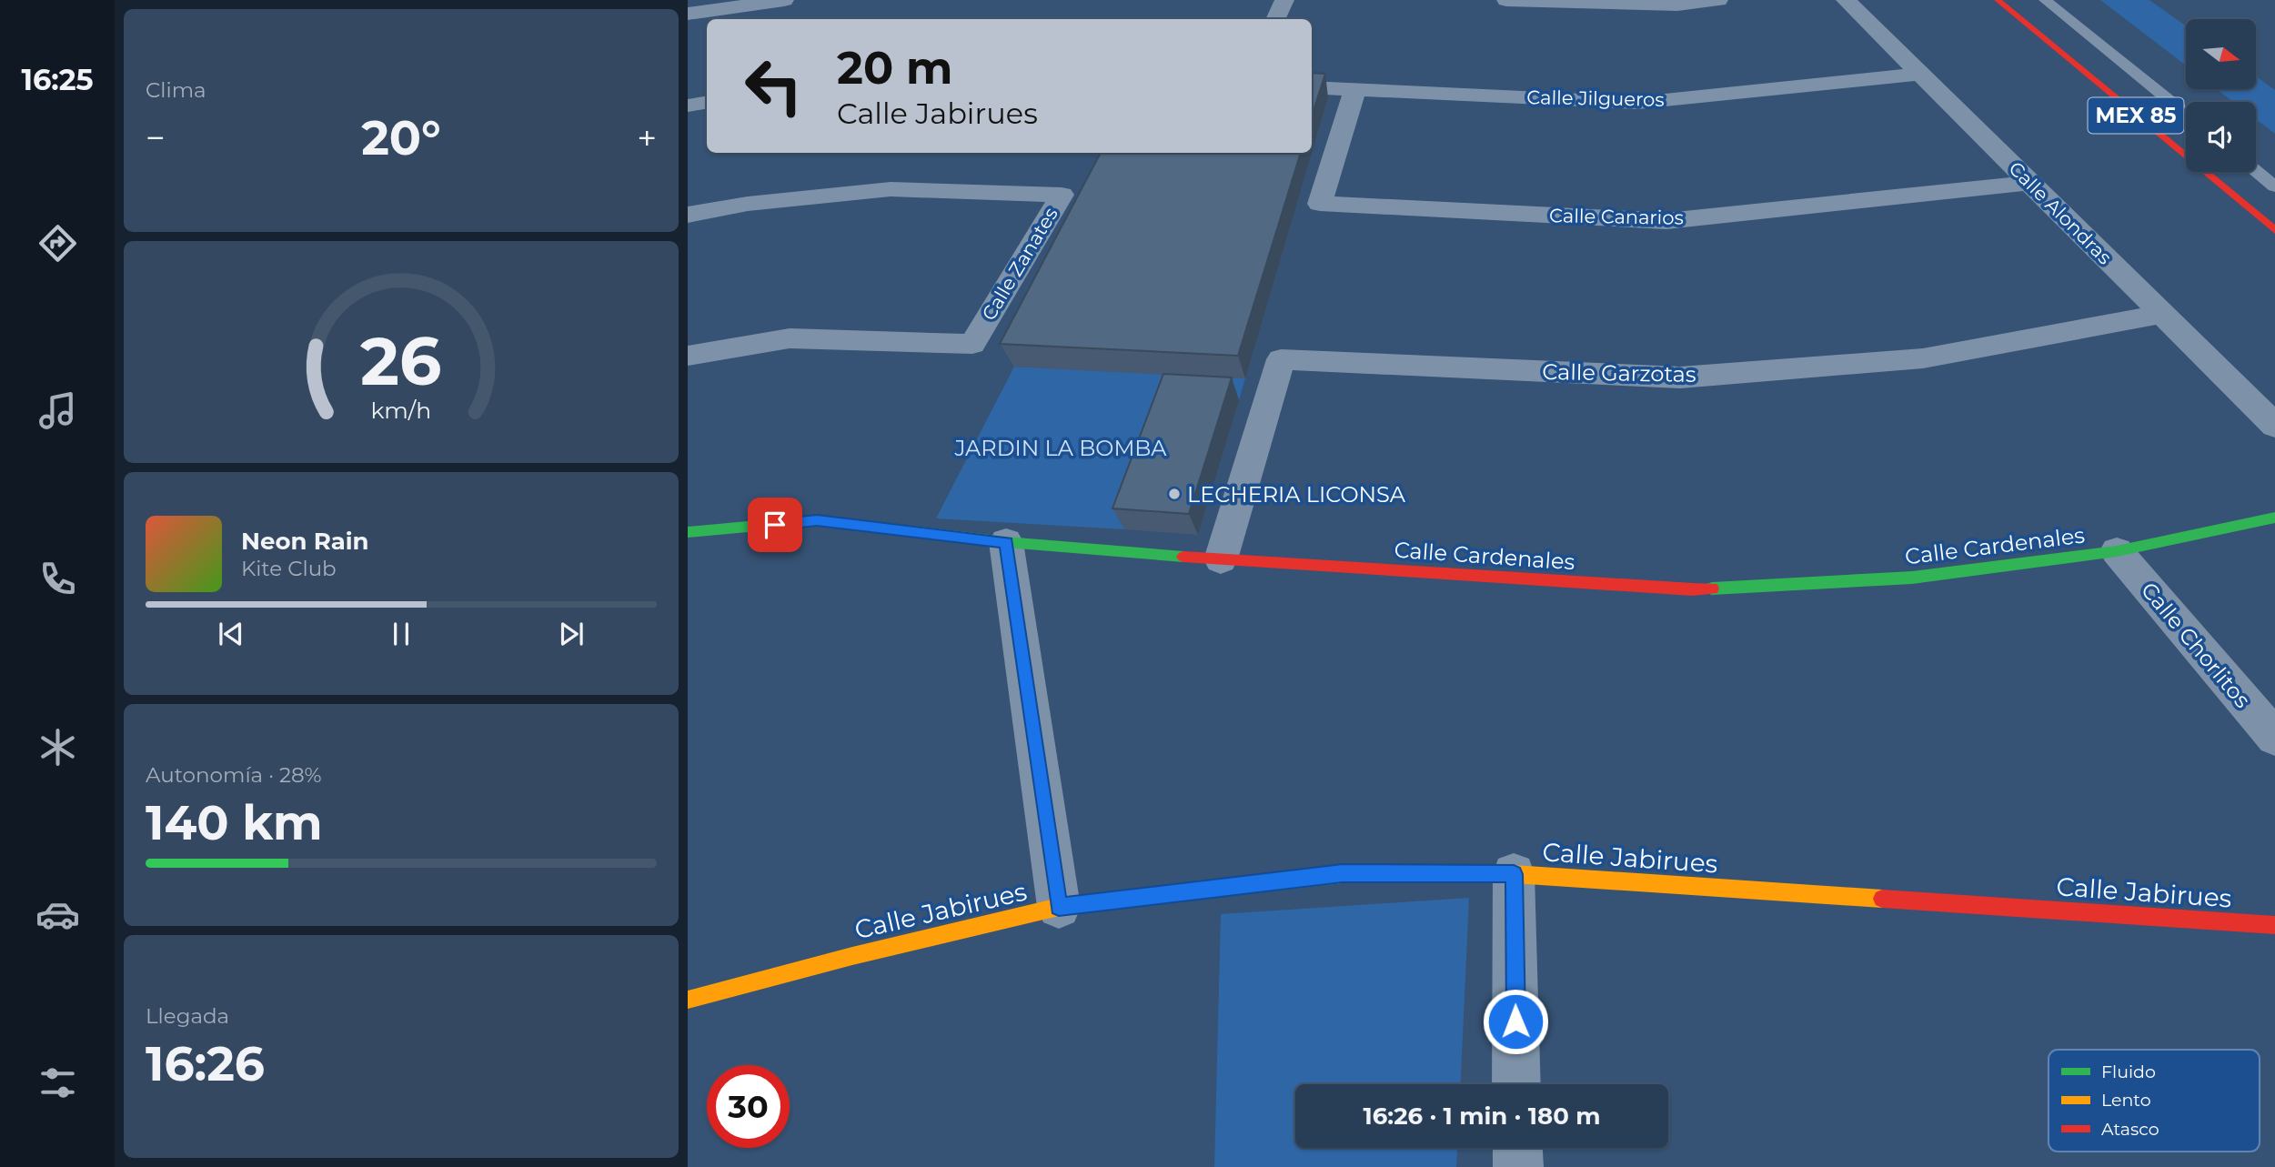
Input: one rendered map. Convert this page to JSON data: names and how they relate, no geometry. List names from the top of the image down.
{
  "streets": {
    "street": [
      "Calle Jilgueros",
      "MEX 85",
      "Calle Alondras",
      "Calle Canarios",
      "Calle Zanates",
      "Calle Garzotas",
      "Calle Cardenales",
      "Calle Chorlitos",
      "Calle Jabirues"
    ]
  },
  "crossings": [
    ["Calle Jilgueros", "Calle Alondras"],
    ["Calle Jilgueros", "Calle Canarios"],
    ["Calle Alondras", "Calle Canarios"],
    ["Calle Alondras", "Calle Garzotas"],
    ["Calle Garzotas", "Calle Cardenales"],
    ["Calle Cardenales", "Calle Chorlitos"]
  ],
  "parks": ["JARDIN LA BOMBA"],
  "places": ["LECHERIA LICONSA"],
  "legend": ["Fluido", "Lento", "Atasco"],
  "north": "right",
  "page": {
    "tabs": "16:25",
    "tile": [
      "Clima",
      ["Autonomía · 28%", "140 km"],
      ["Llegada", "16:26"]
    ],
    "turn": ["20 m", "Calle Jabirues"],
    "heat": ["−", "20°", "+"],
    "song": ["Neon Rain", "Kite Club"],
    "limit": "30",
    "trip": "16:26 · 1 min · 180 m",
    "gauge": ["26", "km/h"]
  }
}
